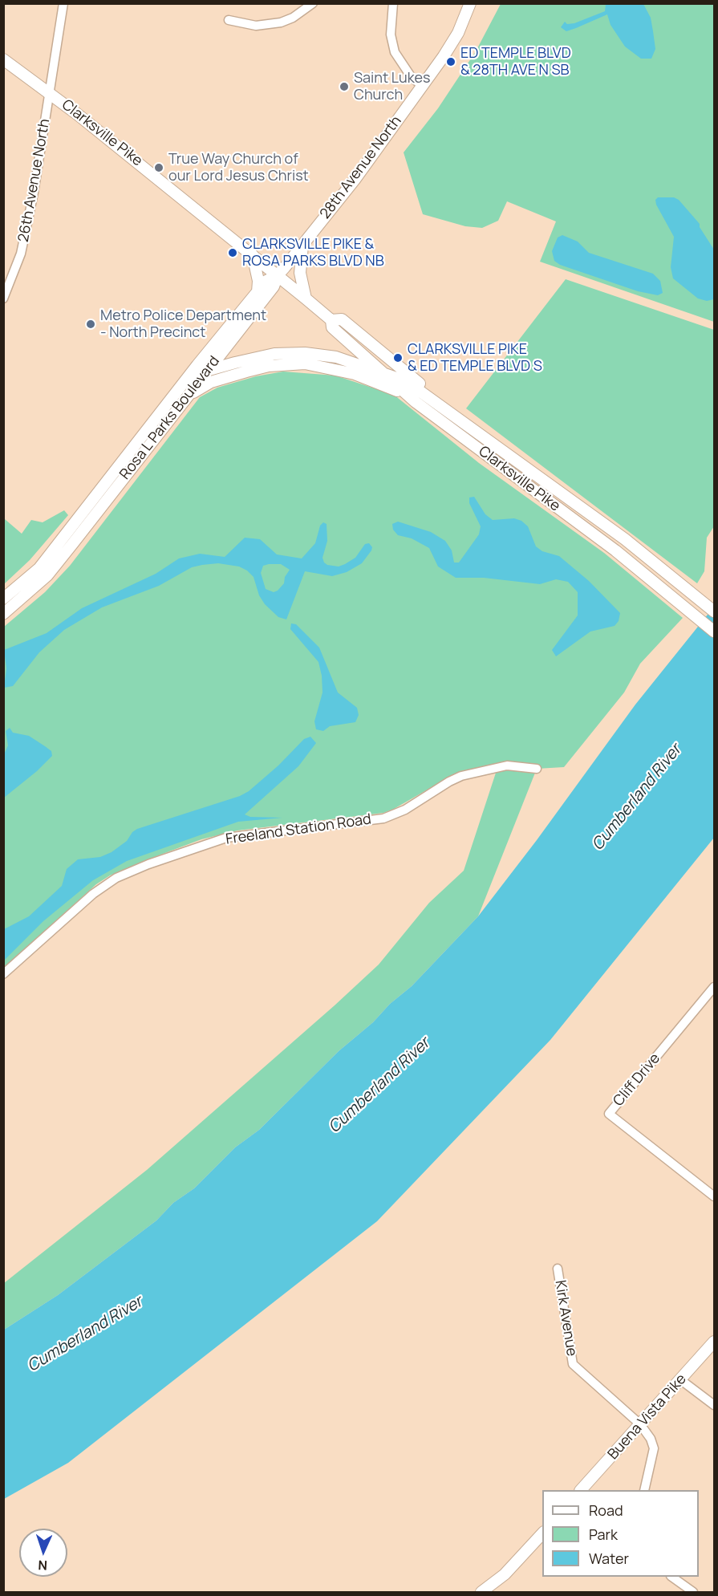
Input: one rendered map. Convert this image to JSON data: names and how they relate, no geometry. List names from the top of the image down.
{
  "streets": {
    "main road": [
      "Clarksville Pike",
      "28th Avenue North",
      "Rosa L Parks Boulevard",
      "Buena Vista Pike"
    ],
    "street": [
      "26th Avenue North",
      "Freeland Station Road",
      "Cliff Drive",
      "Kirk Avenue"
    ]
  },
  "crossings": [
    ["Clarksville Pike", "28th Avenue North"],
    ["Clarksville Pike", "26th Avenue North"],
    ["Clarksville Pike", "Rosa L Parks Boulevard"],
    ["28th Avenue North", "Rosa L Parks Boulevard"],
    ["Kirk Avenue", "Buena Vista Pike"]
  ],
  "water": ["Cumberland River"],
  "places": [
    "ED TEMPLE BLVD & 28TH AVE N SB",
    "Saint Lukes Church",
    "True Way Church of our Lord Jesus Christ",
    "CLARKSVILLE PIKE & ROSA PARKS BLVD NB",
    "Metro Police Department - North Precinct",
    "CLARKSVILLE PIKE & ED TEMPLE BLVD S"
  ],
  "legend": ["Road", "Park", "Water"],
  "north": "bottom"
}
